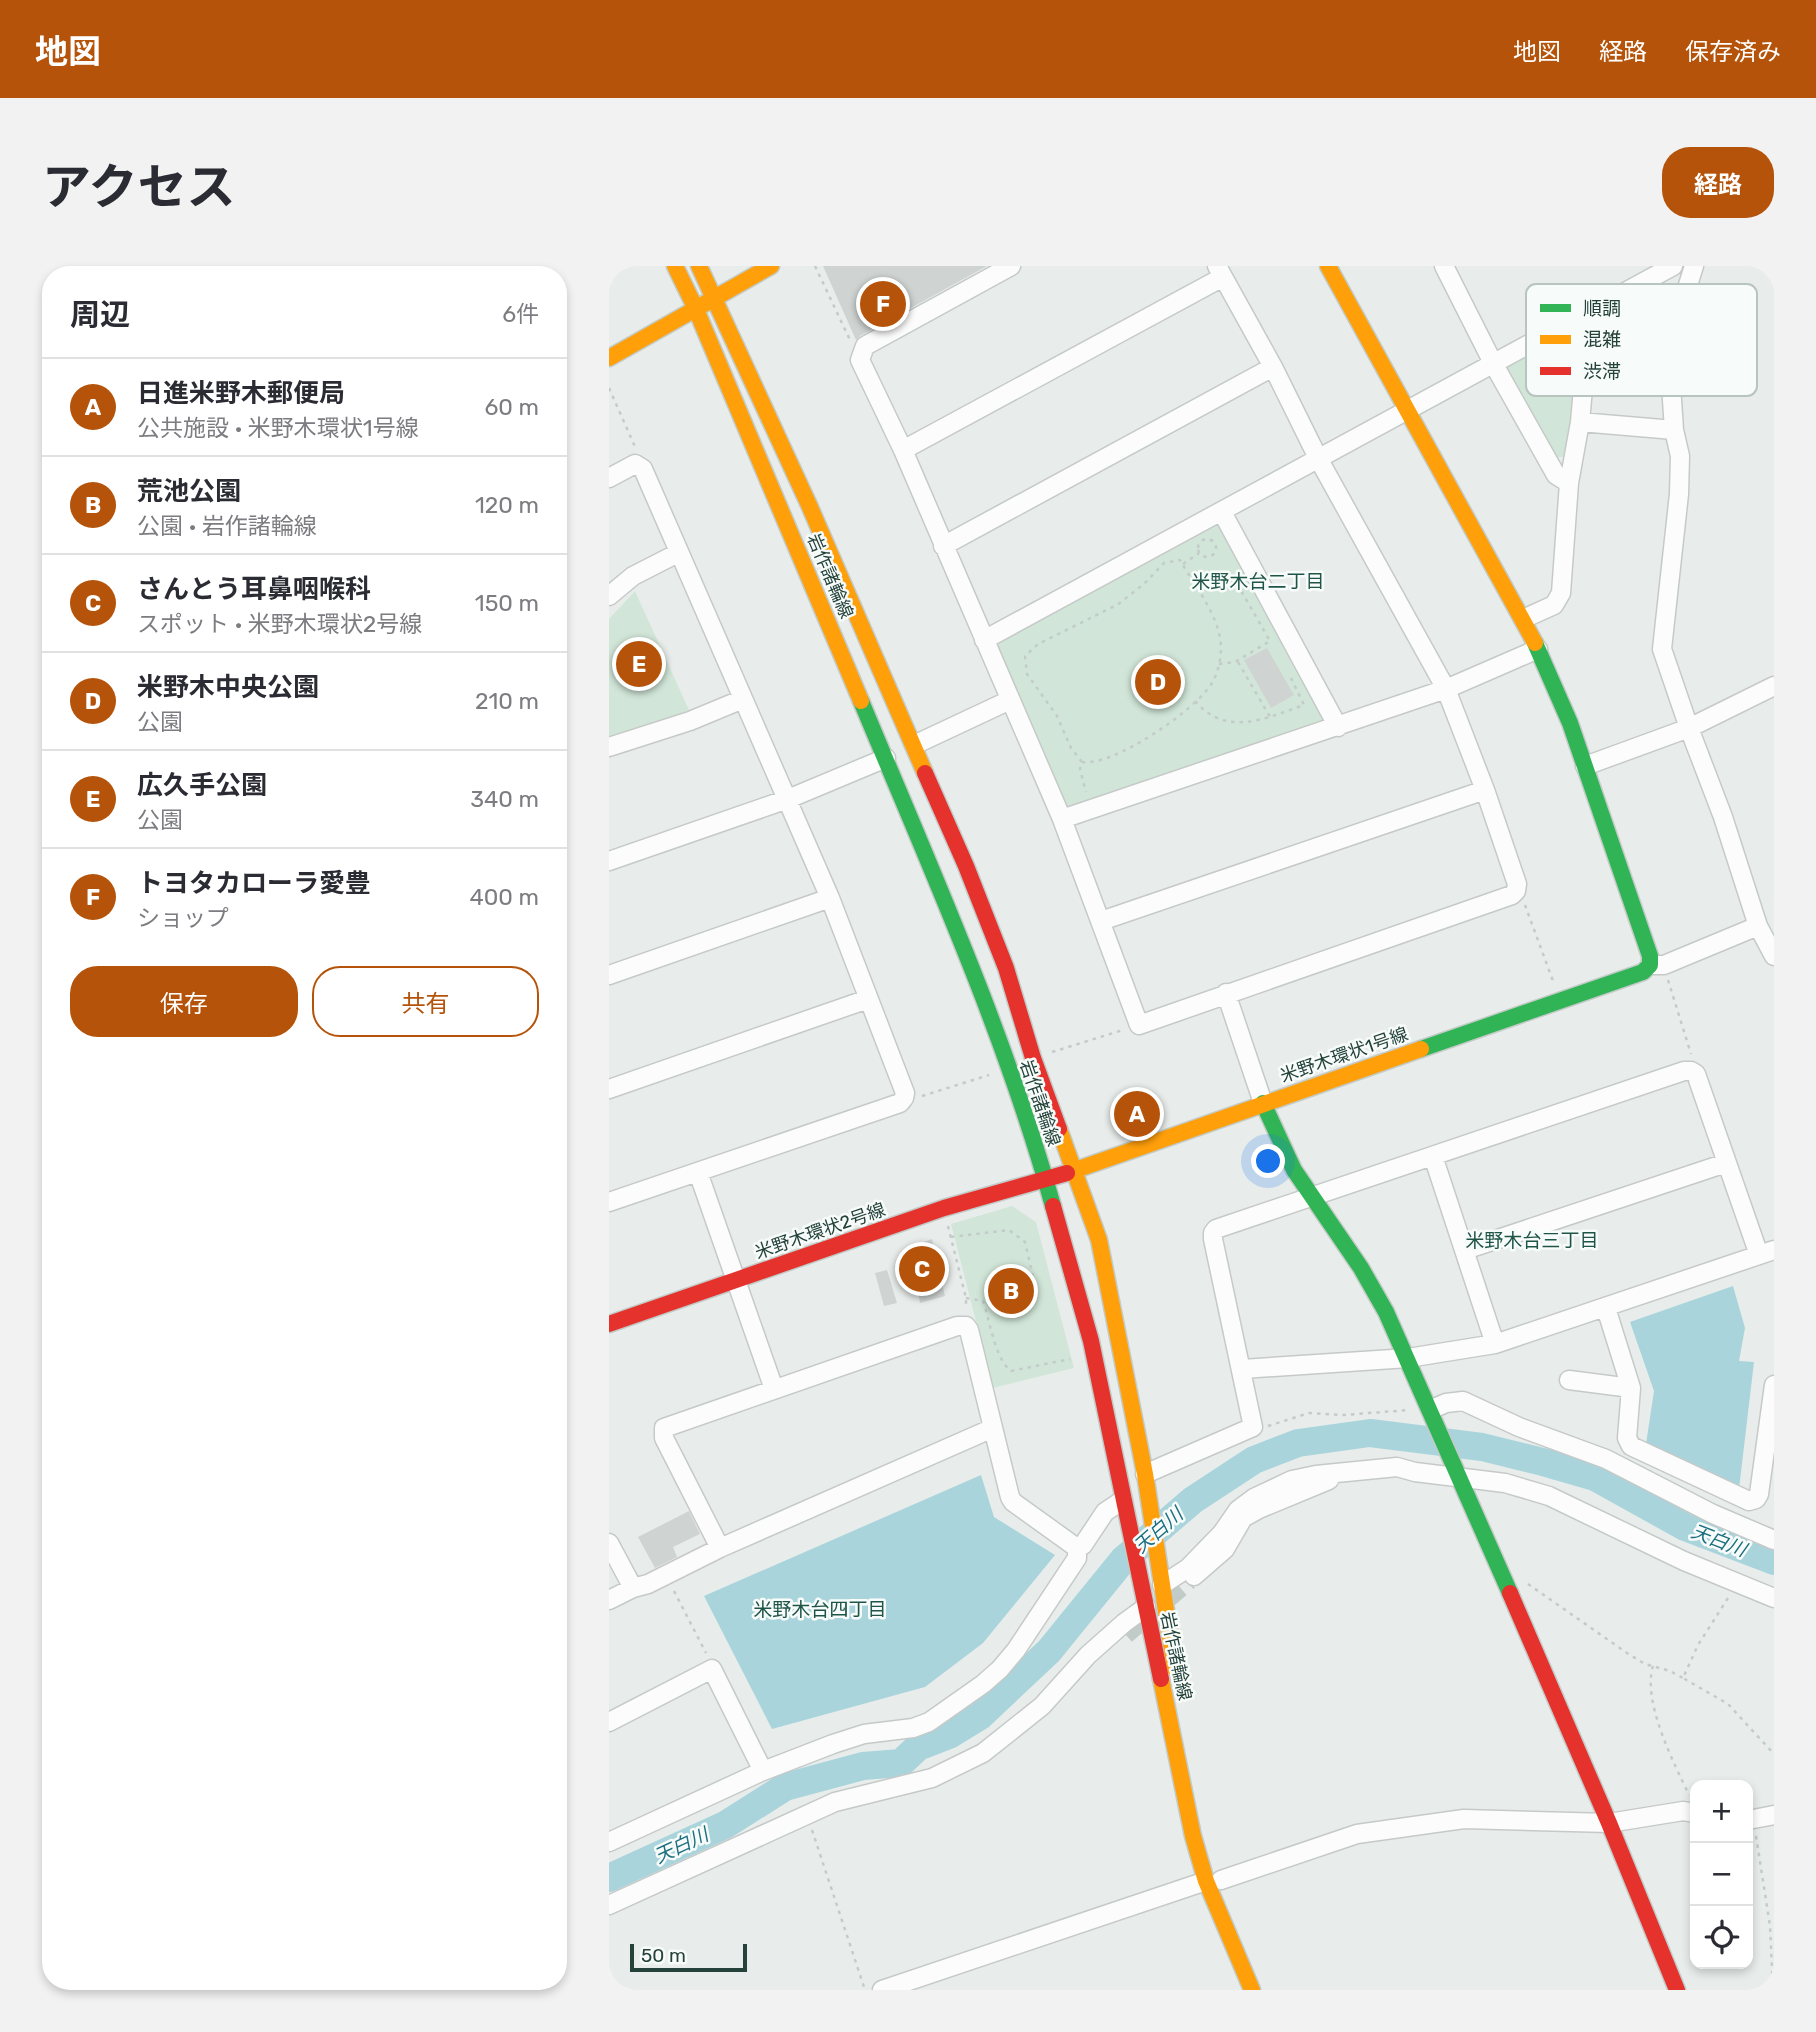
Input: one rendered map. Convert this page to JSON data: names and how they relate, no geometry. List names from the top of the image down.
{
  "streets": {
    "main road": ["岩作諸輪線", "米野木環状1号線", "米野木環状2号線"]
  },
  "crossings": [
    ["岩作諸輪線", "米野木環状1号線"],
    ["岩作諸輪線", "米野木環状2号線"],
    ["米野木環状1号線", "米野木環状2号線"]
  ],
  "districts": ["米野木台二丁目", "米野木台三丁目", "米野木台四丁目"],
  "water": ["天白川"],
  "legend": ["順調", "混雑", "渋滞"],
  "scale_bar": "50 m",
  "page": {
    "header": "地図",
    "nav": ["地図", "経路", "保存済み"],
    "title": "アクセス",
    "buttons": [
      "経路",
      ["保存", "共有"]
    ],
    "heading": ["周辺", "6件"],
    "pins": [
      "F",
      "E",
      "D",
      "A",
      "C",
      "B"
    ],
    "list": [
      {
        "mark": "A",
        "name": "日進米野木郵便局",
        "note": "公共施設 · 米野木環状1号線",
        "value": "60 m"
      },
      {
        "mark": "B",
        "name": "荒池公園",
        "note": "公園 · 岩作諸輪線",
        "value": "120 m"
      },
      {
        "mark": "C",
        "name": "さんとう耳鼻咽喉科",
        "note": "スポット · 米野木環状2号線",
        "value": "150 m"
      },
      {
        "mark": "D",
        "name": "米野木中央公園",
        "note": "公園",
        "value": "210 m"
      },
      {
        "mark": "E",
        "name": "広久手公園",
        "note": "公園",
        "value": "340 m"
      },
      {
        "mark": "F",
        "name": "トヨタカローラ愛豊",
        "note": "ショップ",
        "value": "400 m"
      }
    ],
    "map_buttons": ["+", "−"],
    "scale": "50 m"
  }
}
